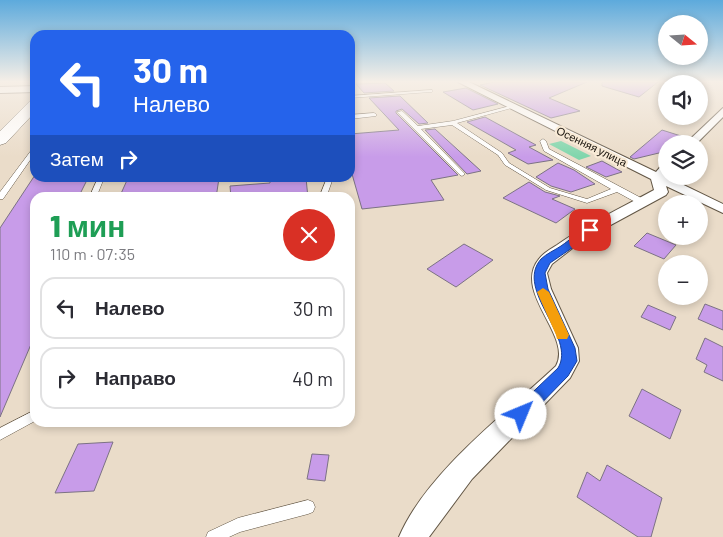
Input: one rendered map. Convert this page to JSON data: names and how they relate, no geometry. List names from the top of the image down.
{
  "streets": {
    "street": ["Осенняя улица"]
  },
  "north": "right",
  "page": {
    "map_buttons": ["+", "−"],
    "turn": ["30 m", "Налево"],
    "then": "Затем",
    "heading": ["1 мин", "110 m · 07:35"],
    "list": [
      {
        "name": "Налево",
        "value": "30 m"
      },
      {
        "name": "Направо",
        "value": "40 m"
      }
    ]
  }
}
